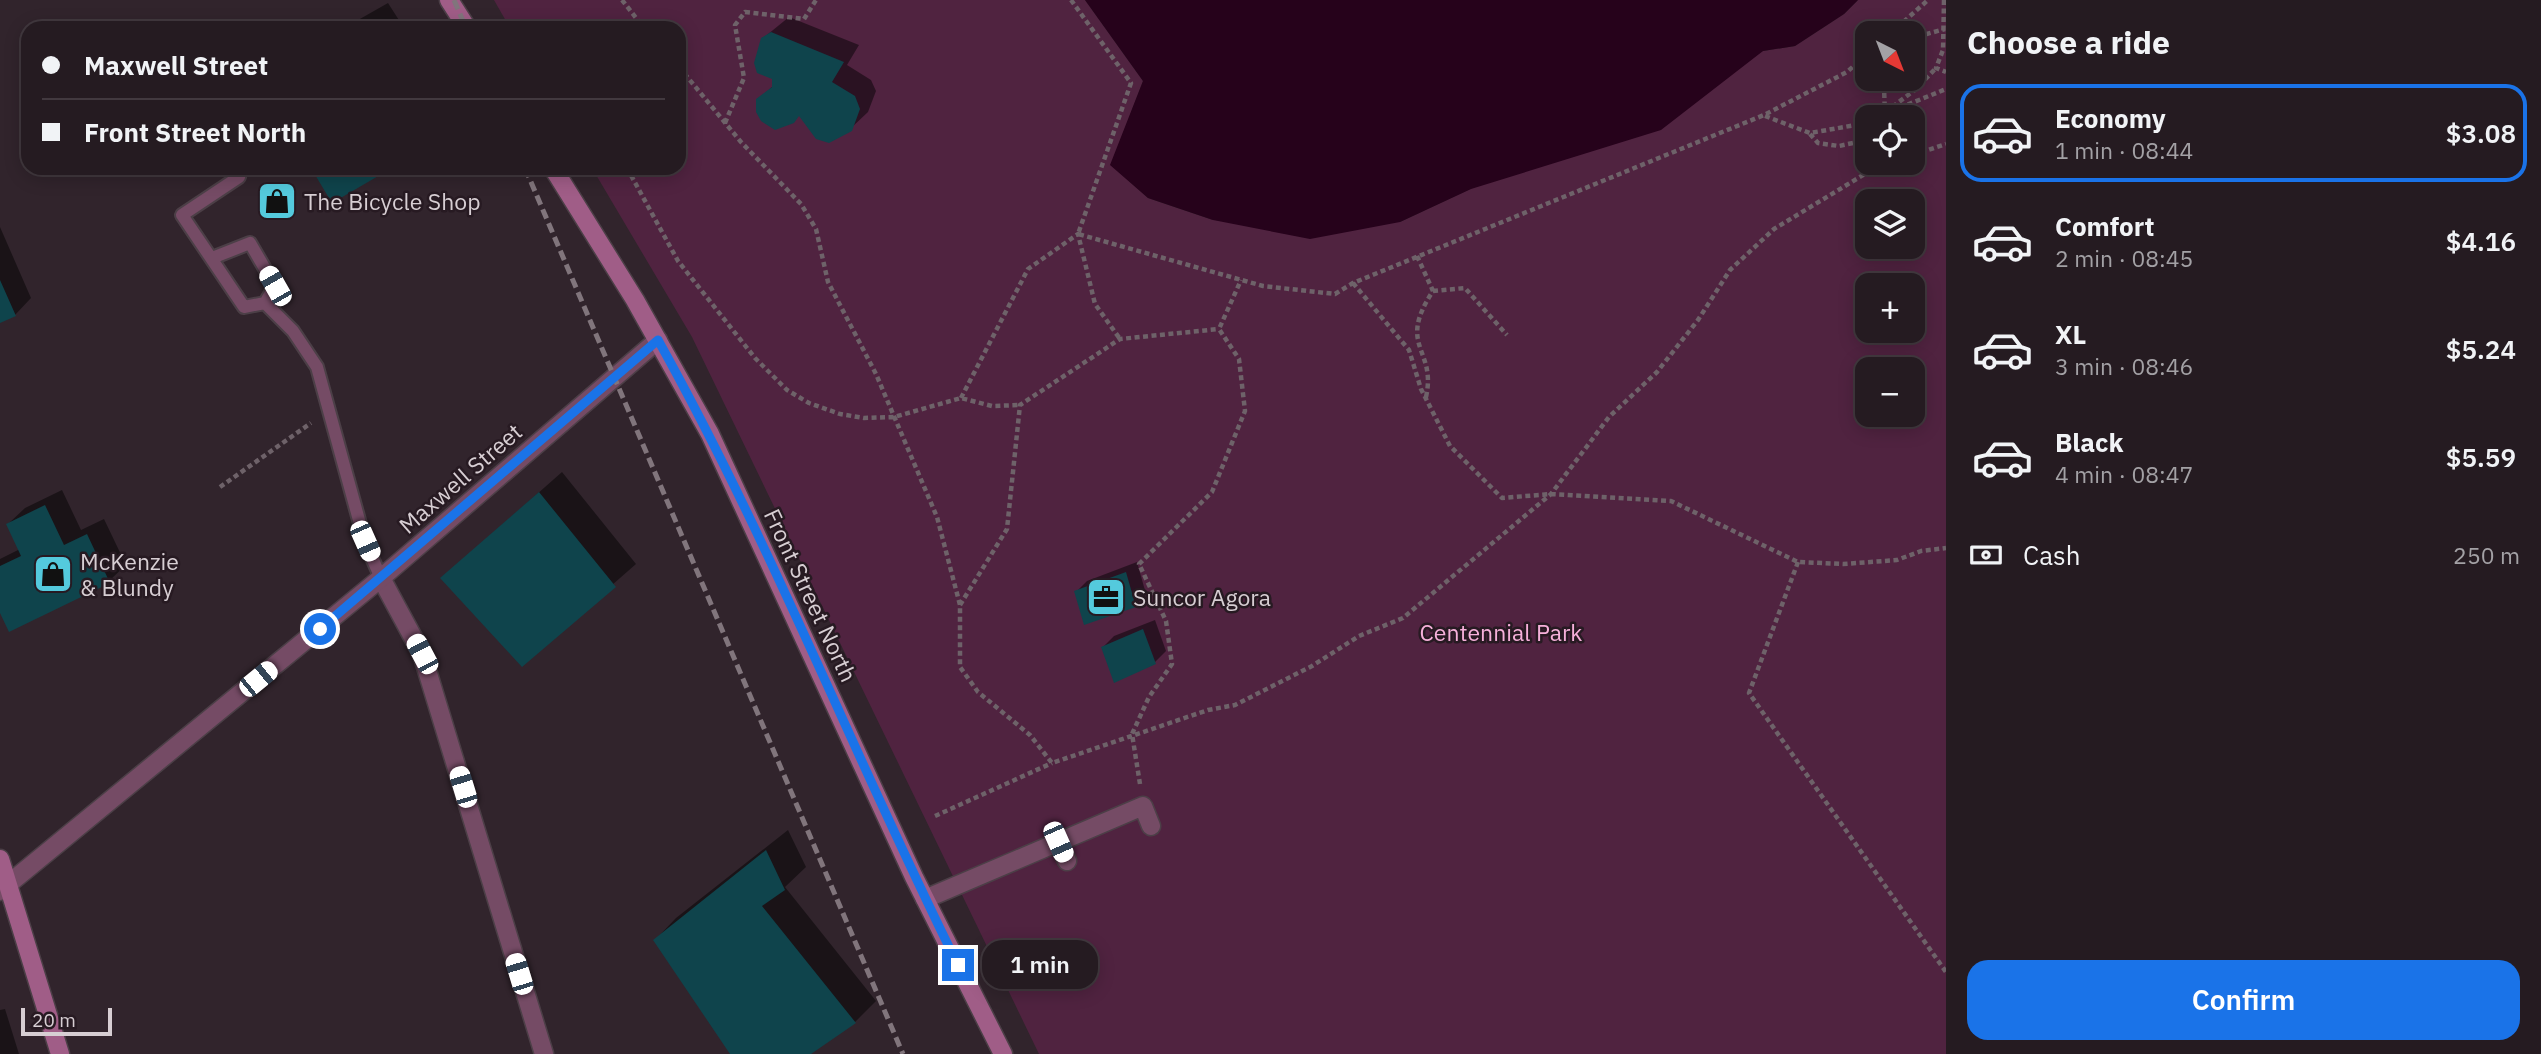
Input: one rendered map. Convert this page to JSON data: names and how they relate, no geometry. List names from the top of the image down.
{
  "streets": {
    "main road": ["Front Street North"],
    "street": ["Maxwell Street"]
  },
  "crossings": [
    ["Maxwell Street", "Front Street North"]
  ],
  "parks": ["Centennial Park"],
  "places": {
    "shop": ["The Bicycle Shop", "McKenzie & Blundy"],
    "office": ["Suncor Agora"]
  },
  "scale_bar": "20 m",
  "north": "bottom right",
  "page": {
    "heading": "Choose a ride",
    "map_buttons": ["+", "−"],
    "banner": ["Maxwell Street", "Front Street North"],
    "list": [
      {
        "name": "Economy",
        "note": "1 min · 08:44",
        "value": "$3.08"
      },
      {
        "name": "Comfort",
        "note": "2 min · 08:45",
        "value": "$4.16"
      },
      {
        "name": "XL",
        "note": "3 min · 08:46",
        "value": "$5.24"
      },
      {
        "name": "Black",
        "note": "4 min · 08:47",
        "value": "$5.59"
      }
    ],
    "pay": ["Cash", "250 m"],
    "bubble": "1 min",
    "buttons": "Confirm",
    "scale": "20 m"
  }
}
